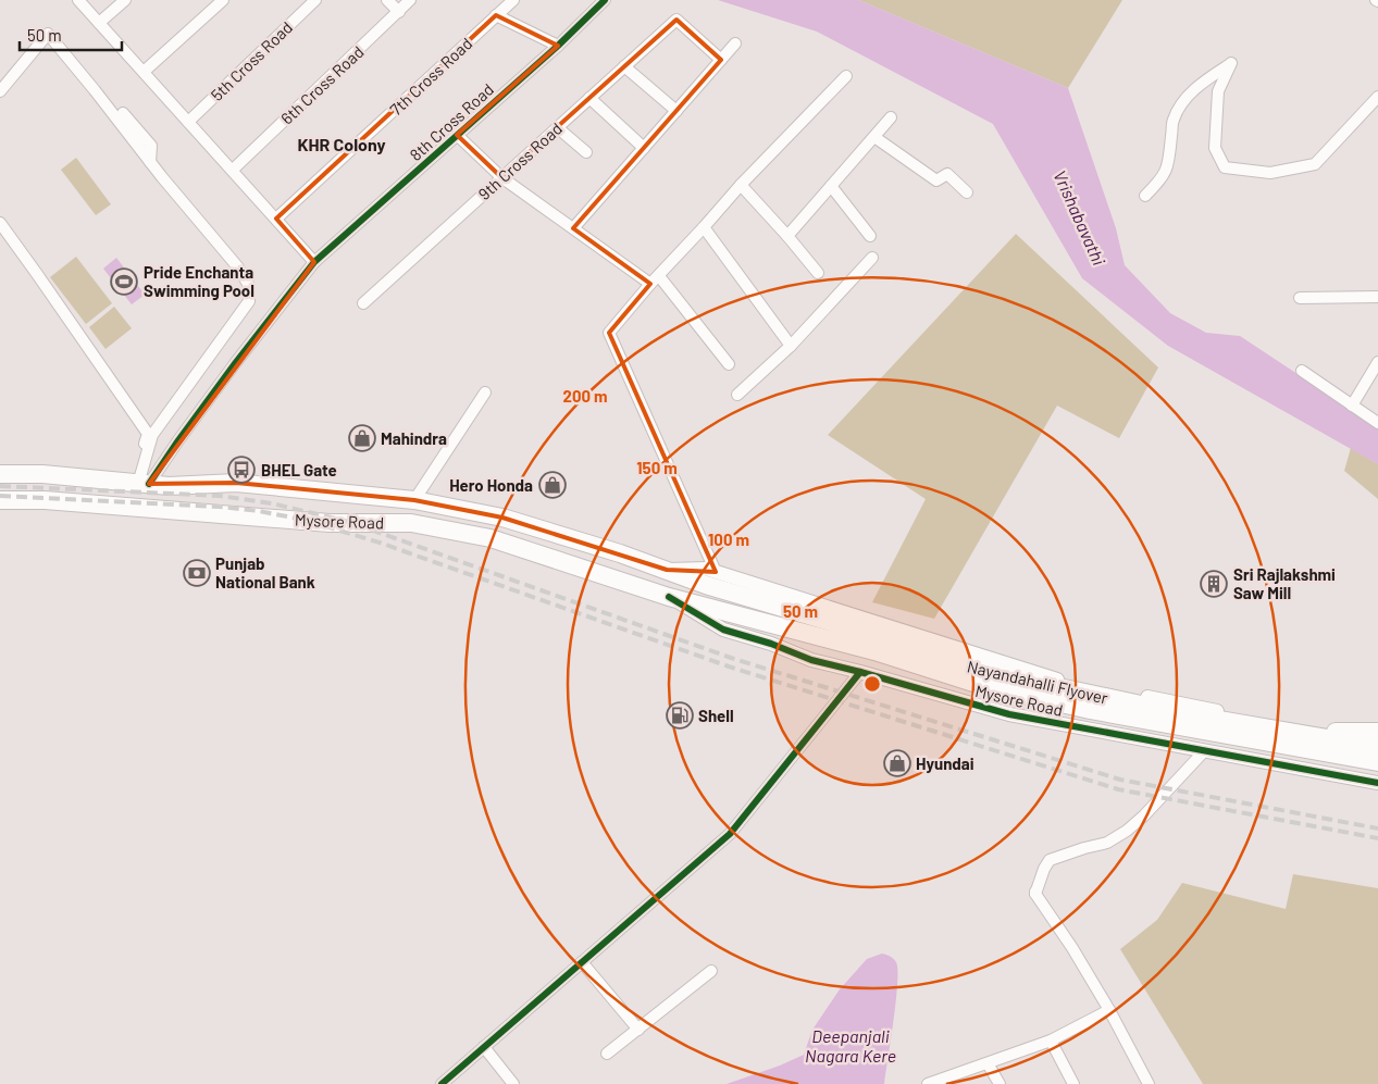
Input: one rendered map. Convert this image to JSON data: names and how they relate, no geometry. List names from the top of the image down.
{
  "streets": {
    "highway": ["Mysore Road", "Nayandahalli Flyover"],
    "street": [
      "5th Cross Road",
      "7th Cross Road",
      "6th Cross Road",
      "8th Cross Road",
      "9th Cross Road"
    ]
  },
  "crossings": [
    ["8th Cross Road", "Mysore Road"],
    ["Mysore Road", "Nayandahalli Flyover"]
  ],
  "districts": ["KHR Colony"],
  "water": ["Vrishabavathi", "Deepanjali Nagara Kere"],
  "places": {
    "sports": ["Pride Enchanta Swimming Pool"],
    "shop": ["Mahindra", "Hero Honda", "Hyundai"],
    "bus stop": ["BHEL Gate"],
    "bank": ["Punjab National Bank"],
    "building": ["Sri Rajlakshmi Saw Mill"],
    "fuel station": ["Shell"]
  },
  "scale_bar": "50 m",
  "rings": [
    "200 m",
    "150 m",
    "100 m",
    "50 m"
  ]
}
